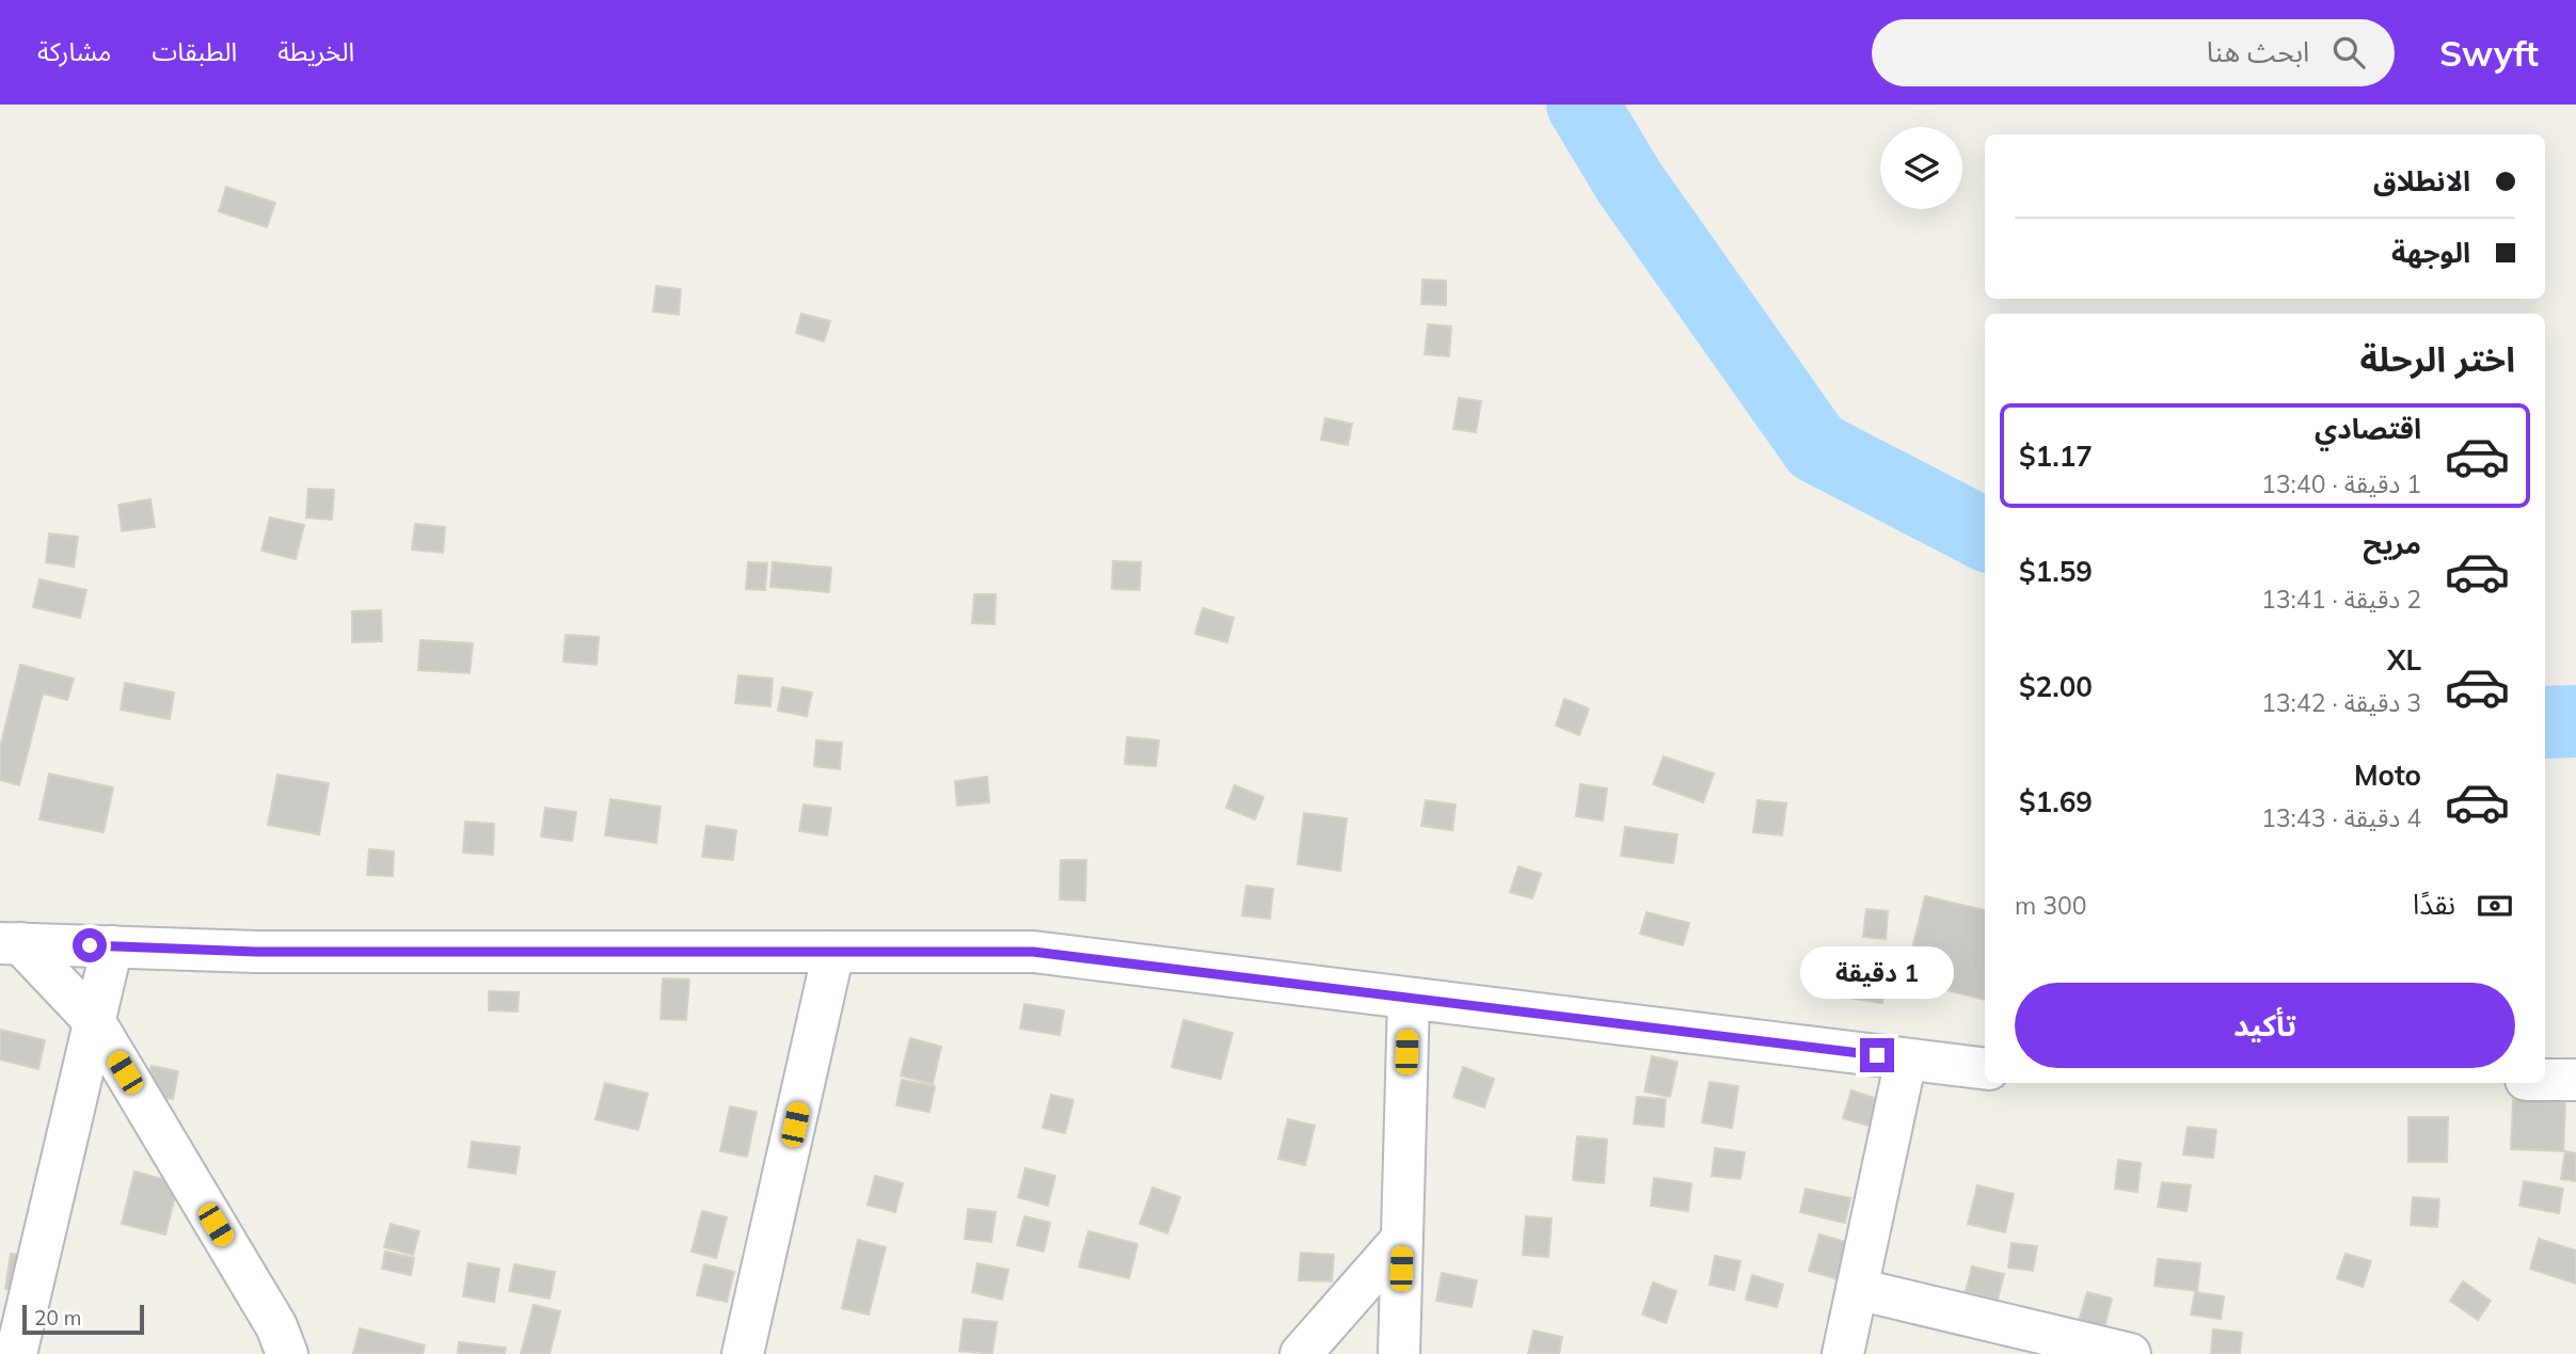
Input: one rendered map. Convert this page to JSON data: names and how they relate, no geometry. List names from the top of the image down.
{
  "scale_bar": "20 m",
  "page": {
    "header": "Swyft",
    "search": "ابحث هنا",
    "nav": ["الخريطة", "الطبقات", "مشاركة"],
    "banner": ["الانطلاق", "الوجهة"],
    "heading": "اختر الرحلة",
    "list": [
      {
        "name": "اقتصادي",
        "note": "1 دقيقة · 13:40",
        "value": "$1.17"
      },
      {
        "name": "مريح",
        "note": "2 دقيقة · 13:41",
        "value": "$1.59"
      },
      {
        "name": "XL",
        "note": "3 دقيقة · 13:42",
        "value": "$2.00"
      },
      {
        "name": "Moto",
        "note": "4 دقيقة · 13:43",
        "value": "$1.69"
      }
    ],
    "pay": ["نقدًا", "300 m"],
    "bubble": "1 دقيقة",
    "buttons": "تأكيد",
    "scale": "20 m"
  }
}
